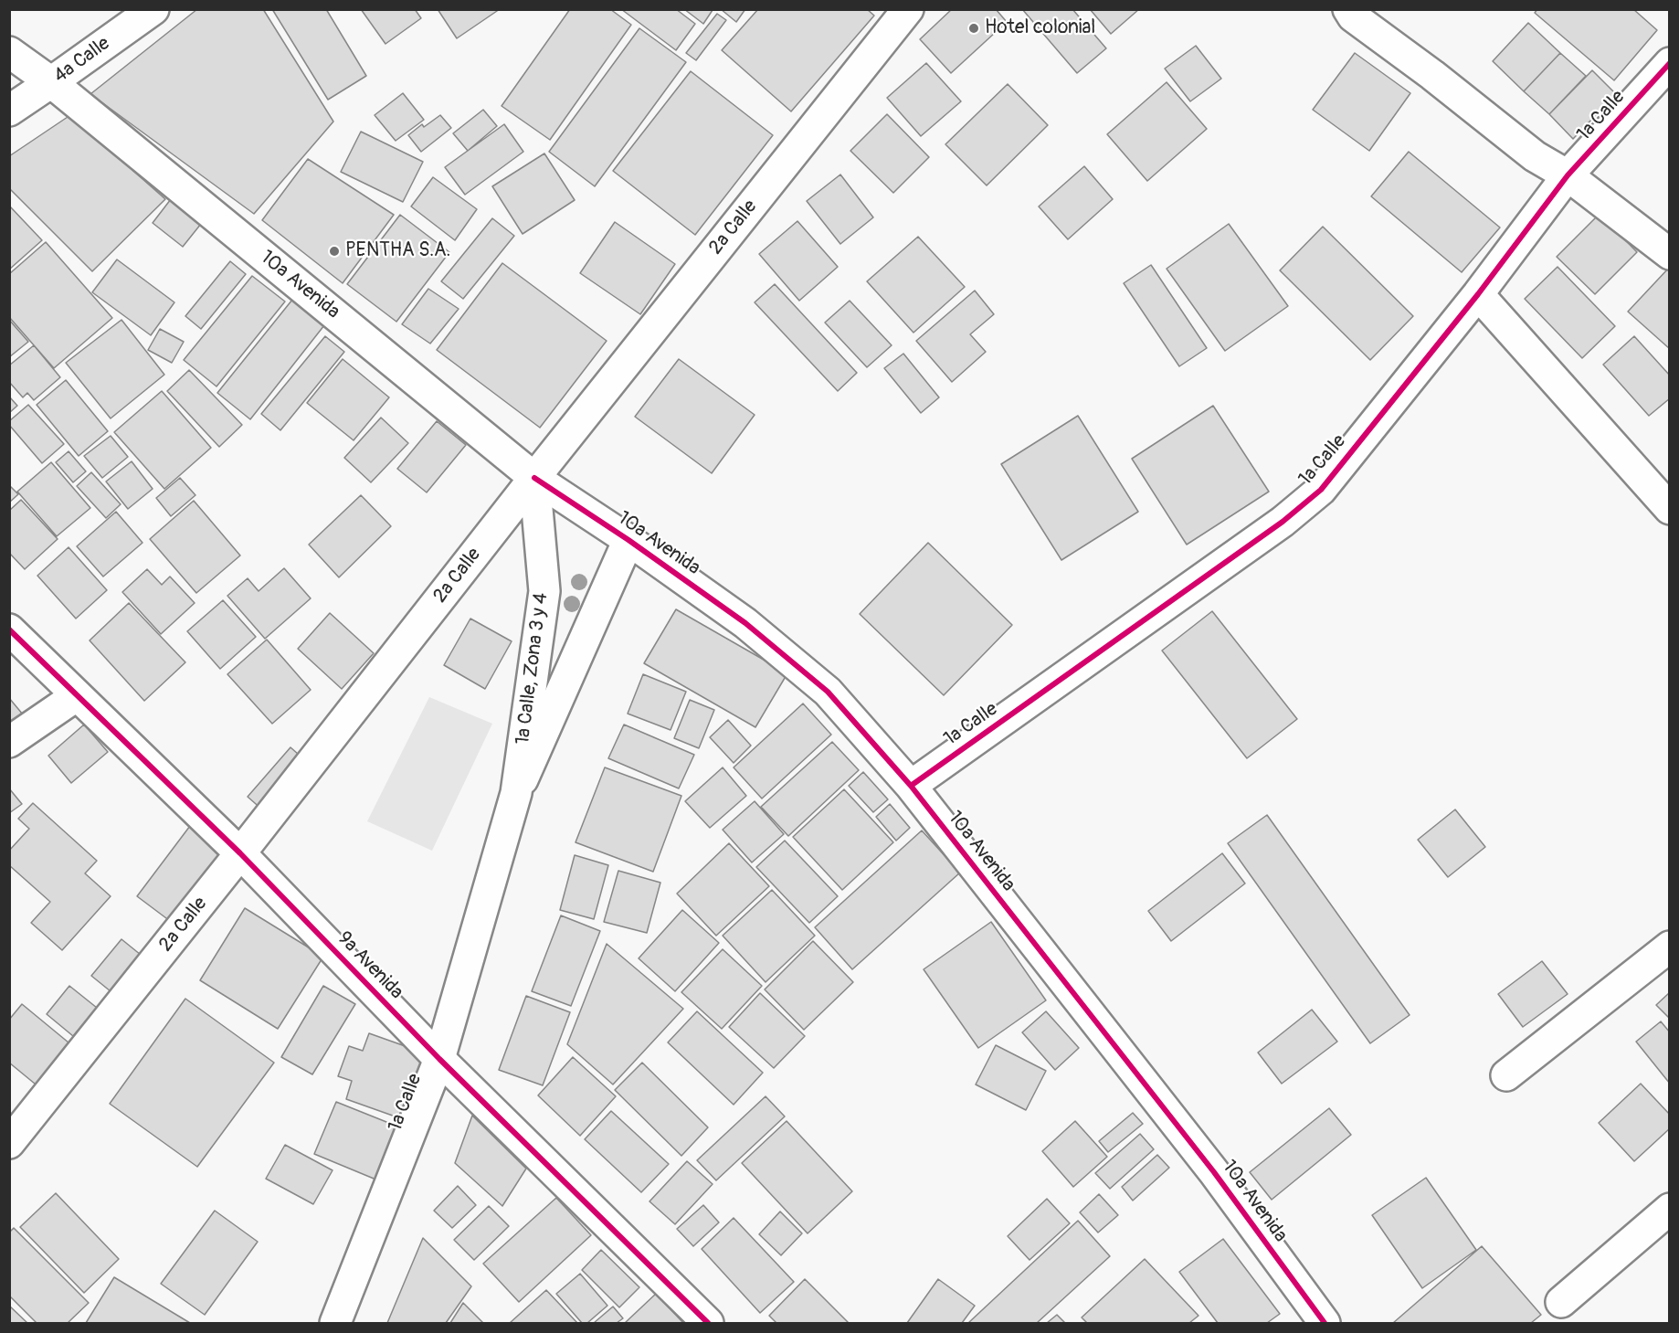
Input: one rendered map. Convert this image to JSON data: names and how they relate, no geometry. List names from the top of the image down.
{
  "streets": {
    "street": [
      "4a Calle",
      "1a Calle",
      "2a Calle",
      "10a Avenida",
      "1a Calle, Zona 3 y 4",
      "9a Avenida"
    ]
  },
  "crossings": [
    ["4a Calle", "10a Avenida"],
    ["1a Calle", "10a Avenida"],
    ["1a Calle", "1a Calle, Zona 3 y 4"],
    ["1a Calle", "9a Avenida"],
    ["2a Calle", "10a Avenida"],
    ["2a Calle", "1a Calle, Zona 3 y 4"],
    ["2a Calle", "9a Avenida"],
    ["10a Avenida", "1a Calle, Zona 3 y 4"]
  ],
  "places": ["Hotel colonial", "PENTHA S.A."]
}
